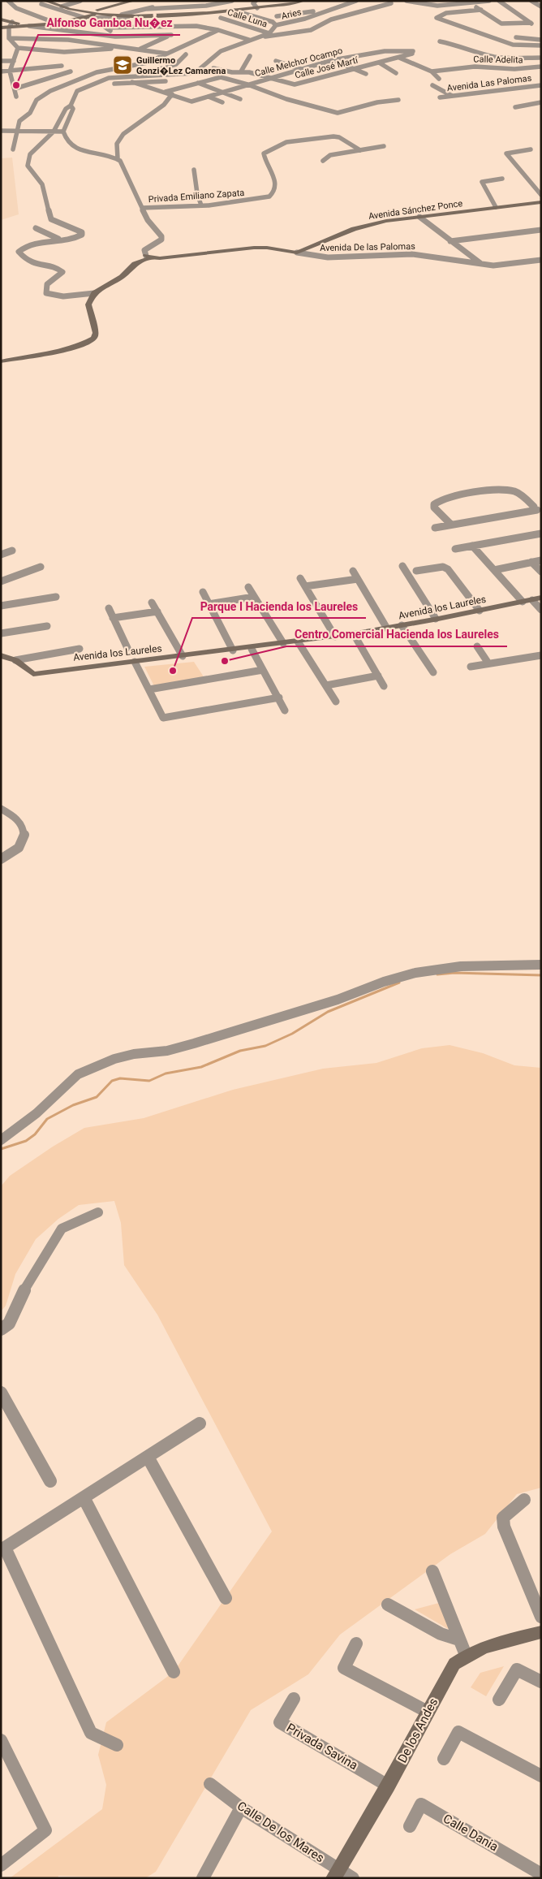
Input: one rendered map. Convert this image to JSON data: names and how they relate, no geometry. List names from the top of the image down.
{
  "streets": {
    "street": [
      "Aries",
      "Calle Luna",
      "Calle Adelita",
      "Calle Melchor Ocampo",
      "Calle José Martí",
      "Avenida Las Palomas",
      "Privada Emiliano Zapata",
      "Avenida Sánchez Ponce",
      "Avenida De las Palomas",
      "Avenida los Laureles",
      "De los Andes",
      "Privada Savina",
      "Calle De los Mares",
      "Calle Dania"
    ]
  },
  "crossings": [
    ["Calle Melchor Ocampo", "Calle José Martí"],
    ["Avenida Sánchez Ponce", "Avenida De las Palomas"],
    ["De los Andes", "Privada Savina"],
    ["De los Andes", "Calle De los Mares"]
  ],
  "places": {
    "school or university": ["Guillermo Gonzi�Lez Camarena"],
    "other": ["Alfonso Gamboa Nu�ez", "Centro Comercial Hacienda los Laureles", "Parque I Hacienda los Laureles"]
  }
}
